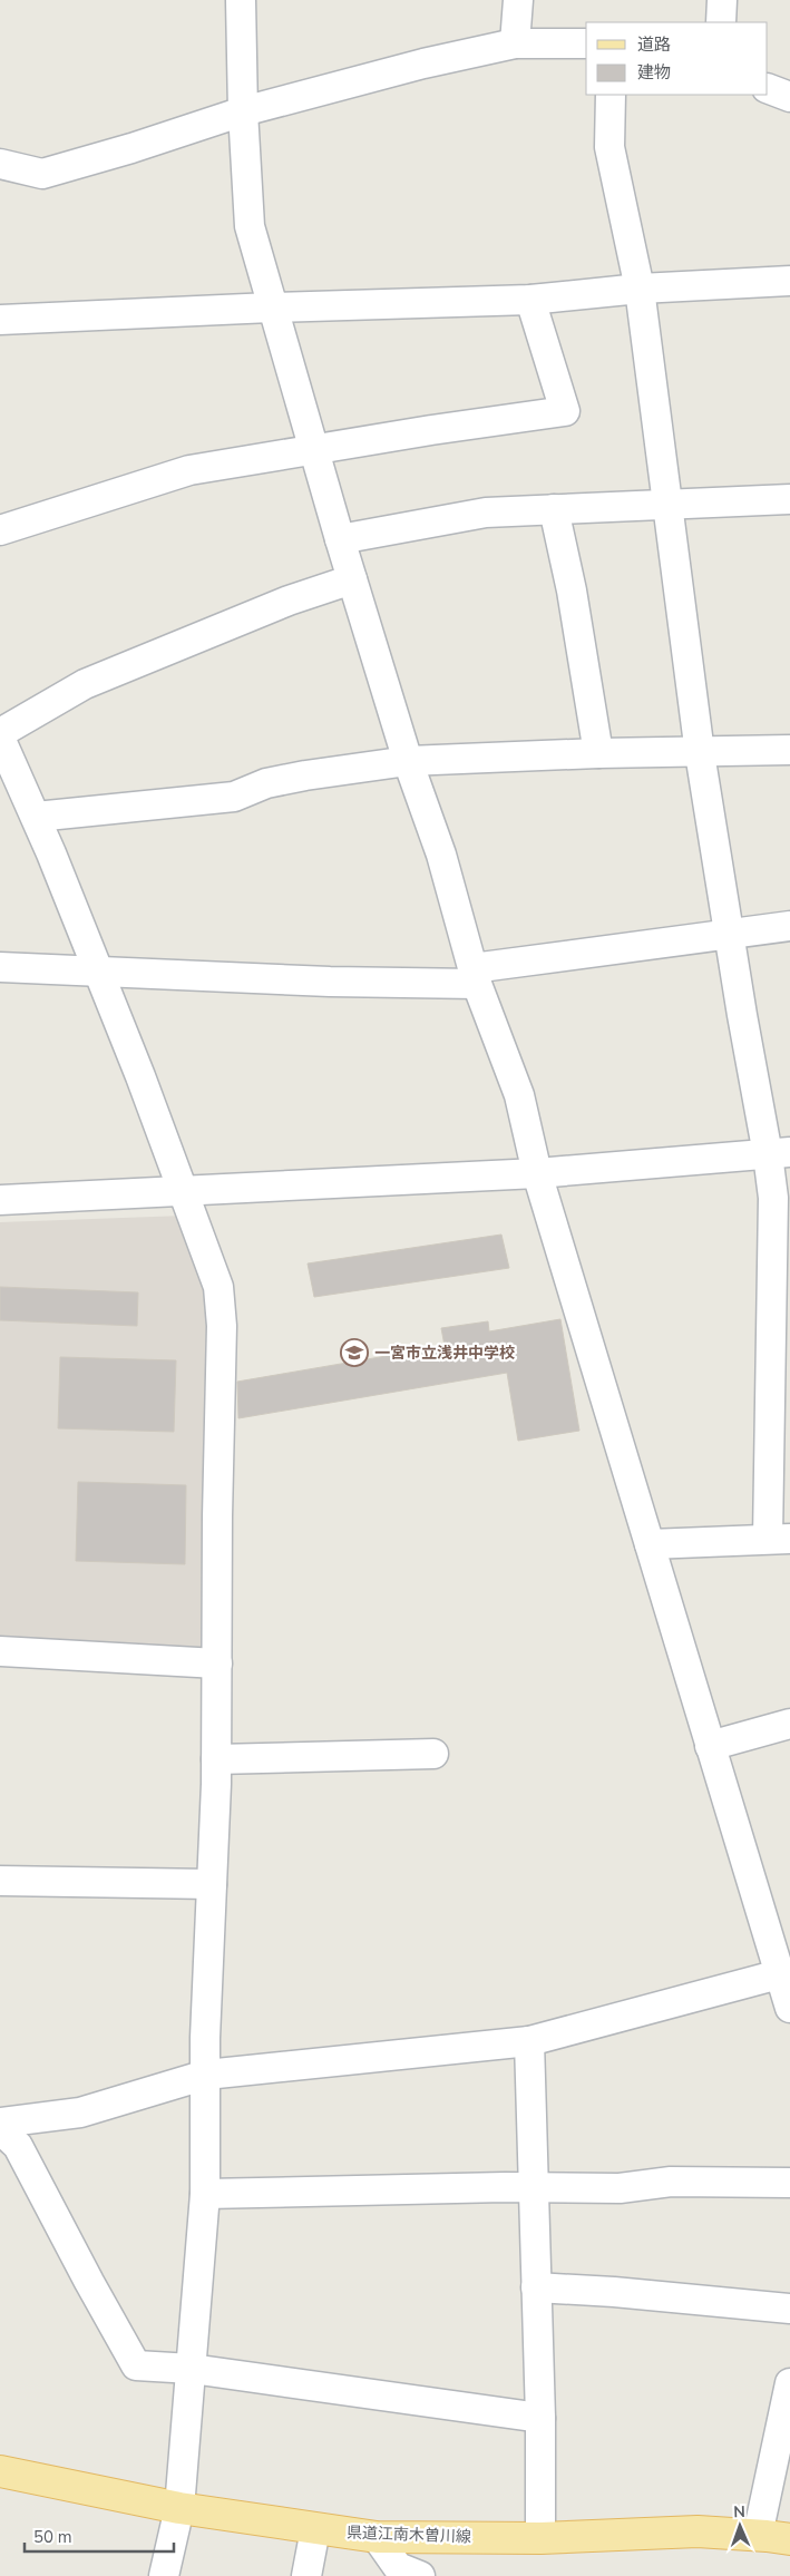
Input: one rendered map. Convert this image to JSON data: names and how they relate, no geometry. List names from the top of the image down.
{
  "streets": {
    "main road": ["県道江南木曽川線"]
  },
  "places": {
    "school or university": ["一宮市立浅井中学校"]
  },
  "legend": ["道路", "建物"],
  "scale_bar": "50 m",
  "north": "top"
}
